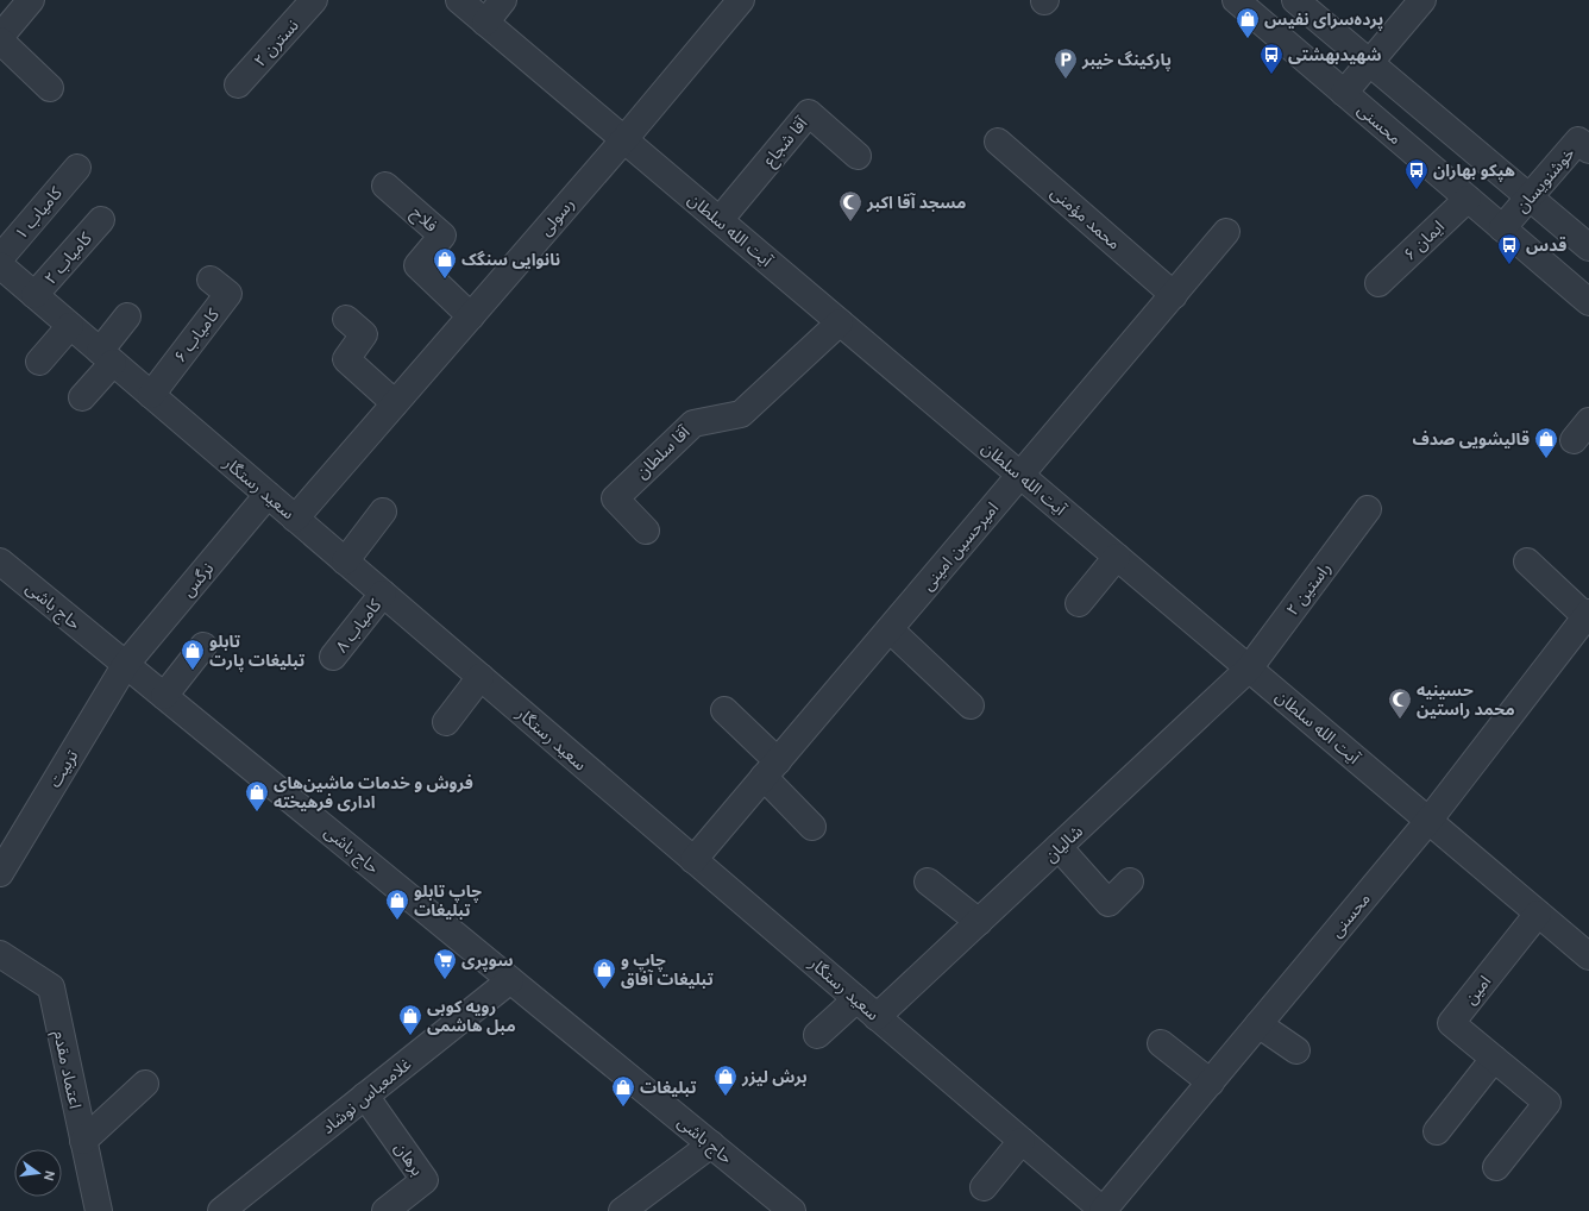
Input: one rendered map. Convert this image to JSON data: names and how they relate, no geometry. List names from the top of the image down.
{
  "streets": {
    "street": [
      "نسترن ۲",
      "محسنی",
      "آقا شجاع",
      "خوشنویسان",
      "کامیاب ۱",
      "رسولی",
      "محمد مؤمنی",
      "فلاح",
      "آیت الله سلطان",
      "ایمان ۶",
      "کامیاب ۲",
      "کامیاب ۶",
      "آقا سلطان",
      "سعید رستگار",
      "امیرحسین امینی",
      "نرگس",
      "راستین ۲",
      "حاج باشی",
      "کامیاب ۸",
      "تربیت",
      "شالیان",
      "امین",
      "اعتماد مقدم",
      "غلامعباس نوشاد",
      "برهان"
    ]
  },
  "crossings": [
    ["محسنی", "خوشنویسان"],
    ["محسنی", "آیت الله سلطان"],
    ["محسنی", "ایمان ۶"],
    ["محسنی", "سعید رستگار"],
    ["آقا شجاع", "آیت الله سلطان"],
    ["رسولی", "فلاح"],
    ["رسولی", "آیت الله سلطان"],
    ["رسولی", "سعید رستگار"],
    ["محمد مؤمنی", "امیرحسین امینی"],
    ["آیت الله سلطان", "آقا سلطان"],
    ["آیت الله سلطان", "امیرحسین امینی"],
    ["آیت الله سلطان", "راستین ۲"],
    ["آیت الله سلطان", "شالیان"],
    ["آیت الله سلطان", "امین"],
    ["کامیاب ۲", "سعید رستگار"],
    ["کامیاب ۶", "سعید رستگار"],
    ["سعید رستگار", "امیرحسین امینی"],
    ["سعید رستگار", "نرگس"],
    ["سعید رستگار", "کامیاب ۸"],
    ["سعید رستگار", "شالیان"],
    ["نرگس", "حاج باشی"],
    ["نرگس", "تربیت"],
    ["راستین ۲", "شالیان"],
    ["حاج باشی", "تربیت"],
    ["حاج باشی", "غلامعباس نوشاد"],
    ["غلامعباس نوشاد", "برهان"]
  ],
  "places": {
    "shop": [
      "پرده‌سرای نفیس",
      "نانوایی سنگک",
      "قالیشویی صدف",
      "تابلو تبلیغات پارت",
      "فروش و خدمات ماشین‌های اداری فرهیخته",
      "چاپ تابلو تبلیغات",
      "چاپ و تبلیغات آفاق",
      "رویه کوبی مبل هاشمی",
      "برش لیزر",
      "تبلیغات"
    ],
    "bus stop": ["شهیدبهشتی", "هپکو بهاران", "قدس"],
    "parking": ["پارکینگ خیبر"],
    "mosque": ["مسجد آقا اکبر", "حسینیه محمد راستین"],
    "supermarket": ["سوپری"]
  },
  "north": "right"
}
